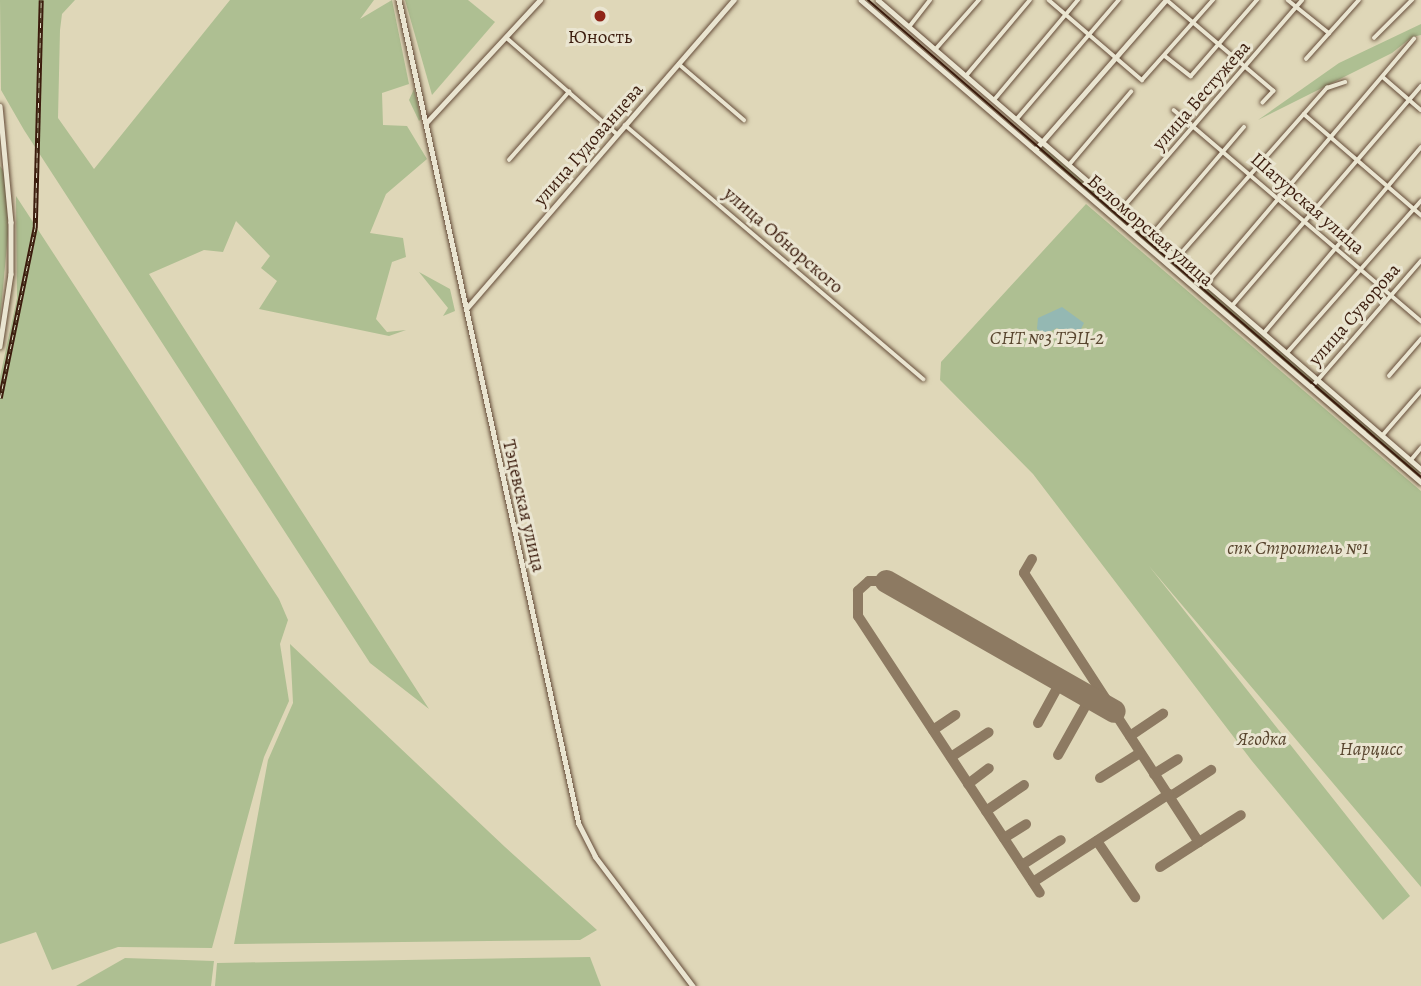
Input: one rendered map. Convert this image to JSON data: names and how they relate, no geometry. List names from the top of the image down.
{
  "streets": {
    "main road": ["улица Гудованцева", "Беломорская улица", "Тэцевская улица"],
    "street": [
      "улица Бестужева",
      "Шатурская улица",
      "улица Обнорского",
      "улица Суворова"
    ]
  },
  "crossings": [
    ["улица Бестужева", "Шатурская улица"],
    ["улица Бестужева", "Беломорская улица"],
    ["улица Гудованцева", "улица Обнорского"],
    ["улица Гудованцева", "Тэцевская улица"],
    ["Шатурская улица", "улица Суворова"],
    ["Беломорская улица", "улица Суворова"]
  ],
  "parks": [
    "СНТ №3 ТЭЦ-2",
    "спк Строитель №1",
    "Ягодка",
    "Нарцисс"
  ],
  "places": ["Юность"]
}
